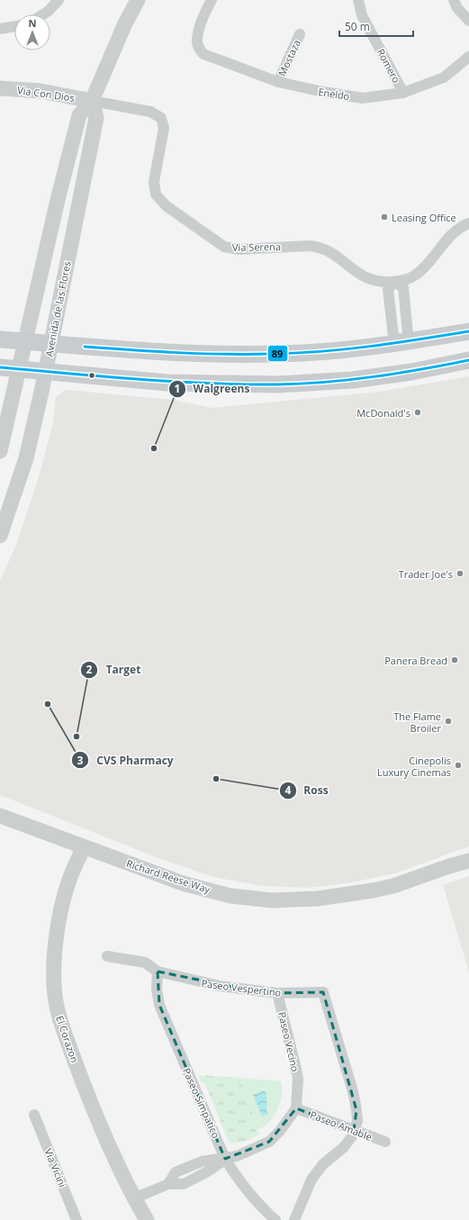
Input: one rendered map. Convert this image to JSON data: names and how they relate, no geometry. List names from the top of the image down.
{
  "streets": {
    "street": [
      "Mostaza",
      "Romero",
      "Via Con Dios",
      "Eneldo",
      "Via Serena",
      "Avenida de las Flores",
      "Richard Reese Way",
      "Paseo Vespertino",
      "El Corazon",
      "Paseo Vecino",
      "Paseo Simpatico",
      "Paseo Amable",
      "Via Vicini"
    ]
  },
  "crossings": [
    ["Mostaza", "Eneldo"],
    ["Romero", "Eneldo"],
    ["Via Con Dios", "Via Serena"],
    ["Via Con Dios", "Avenida de las Flores"],
    ["Via Serena", "Avenida de las Flores"],
    ["Richard Reese Way", "El Corazon"],
    ["Paseo Vespertino", "Paseo Vecino"],
    ["Paseo Vespertino", "Paseo Simpatico"],
    ["Paseo Vespertino", "Paseo Amable"],
    ["Paseo Vecino", "Paseo Amable"]
  ],
  "places": [
    "Leasing Office",
    "McDonald's",
    "Walgreens",
    "Trader Joe's",
    "Panera Bread",
    "CVS Pharmacy",
    "The Flame Broiler",
    "Target",
    "Cinepolis Luxury Cinemas",
    "Ross"
  ],
  "lines": ["transit line 89"],
  "scale_bar": "50 m",
  "north": "top"
}
